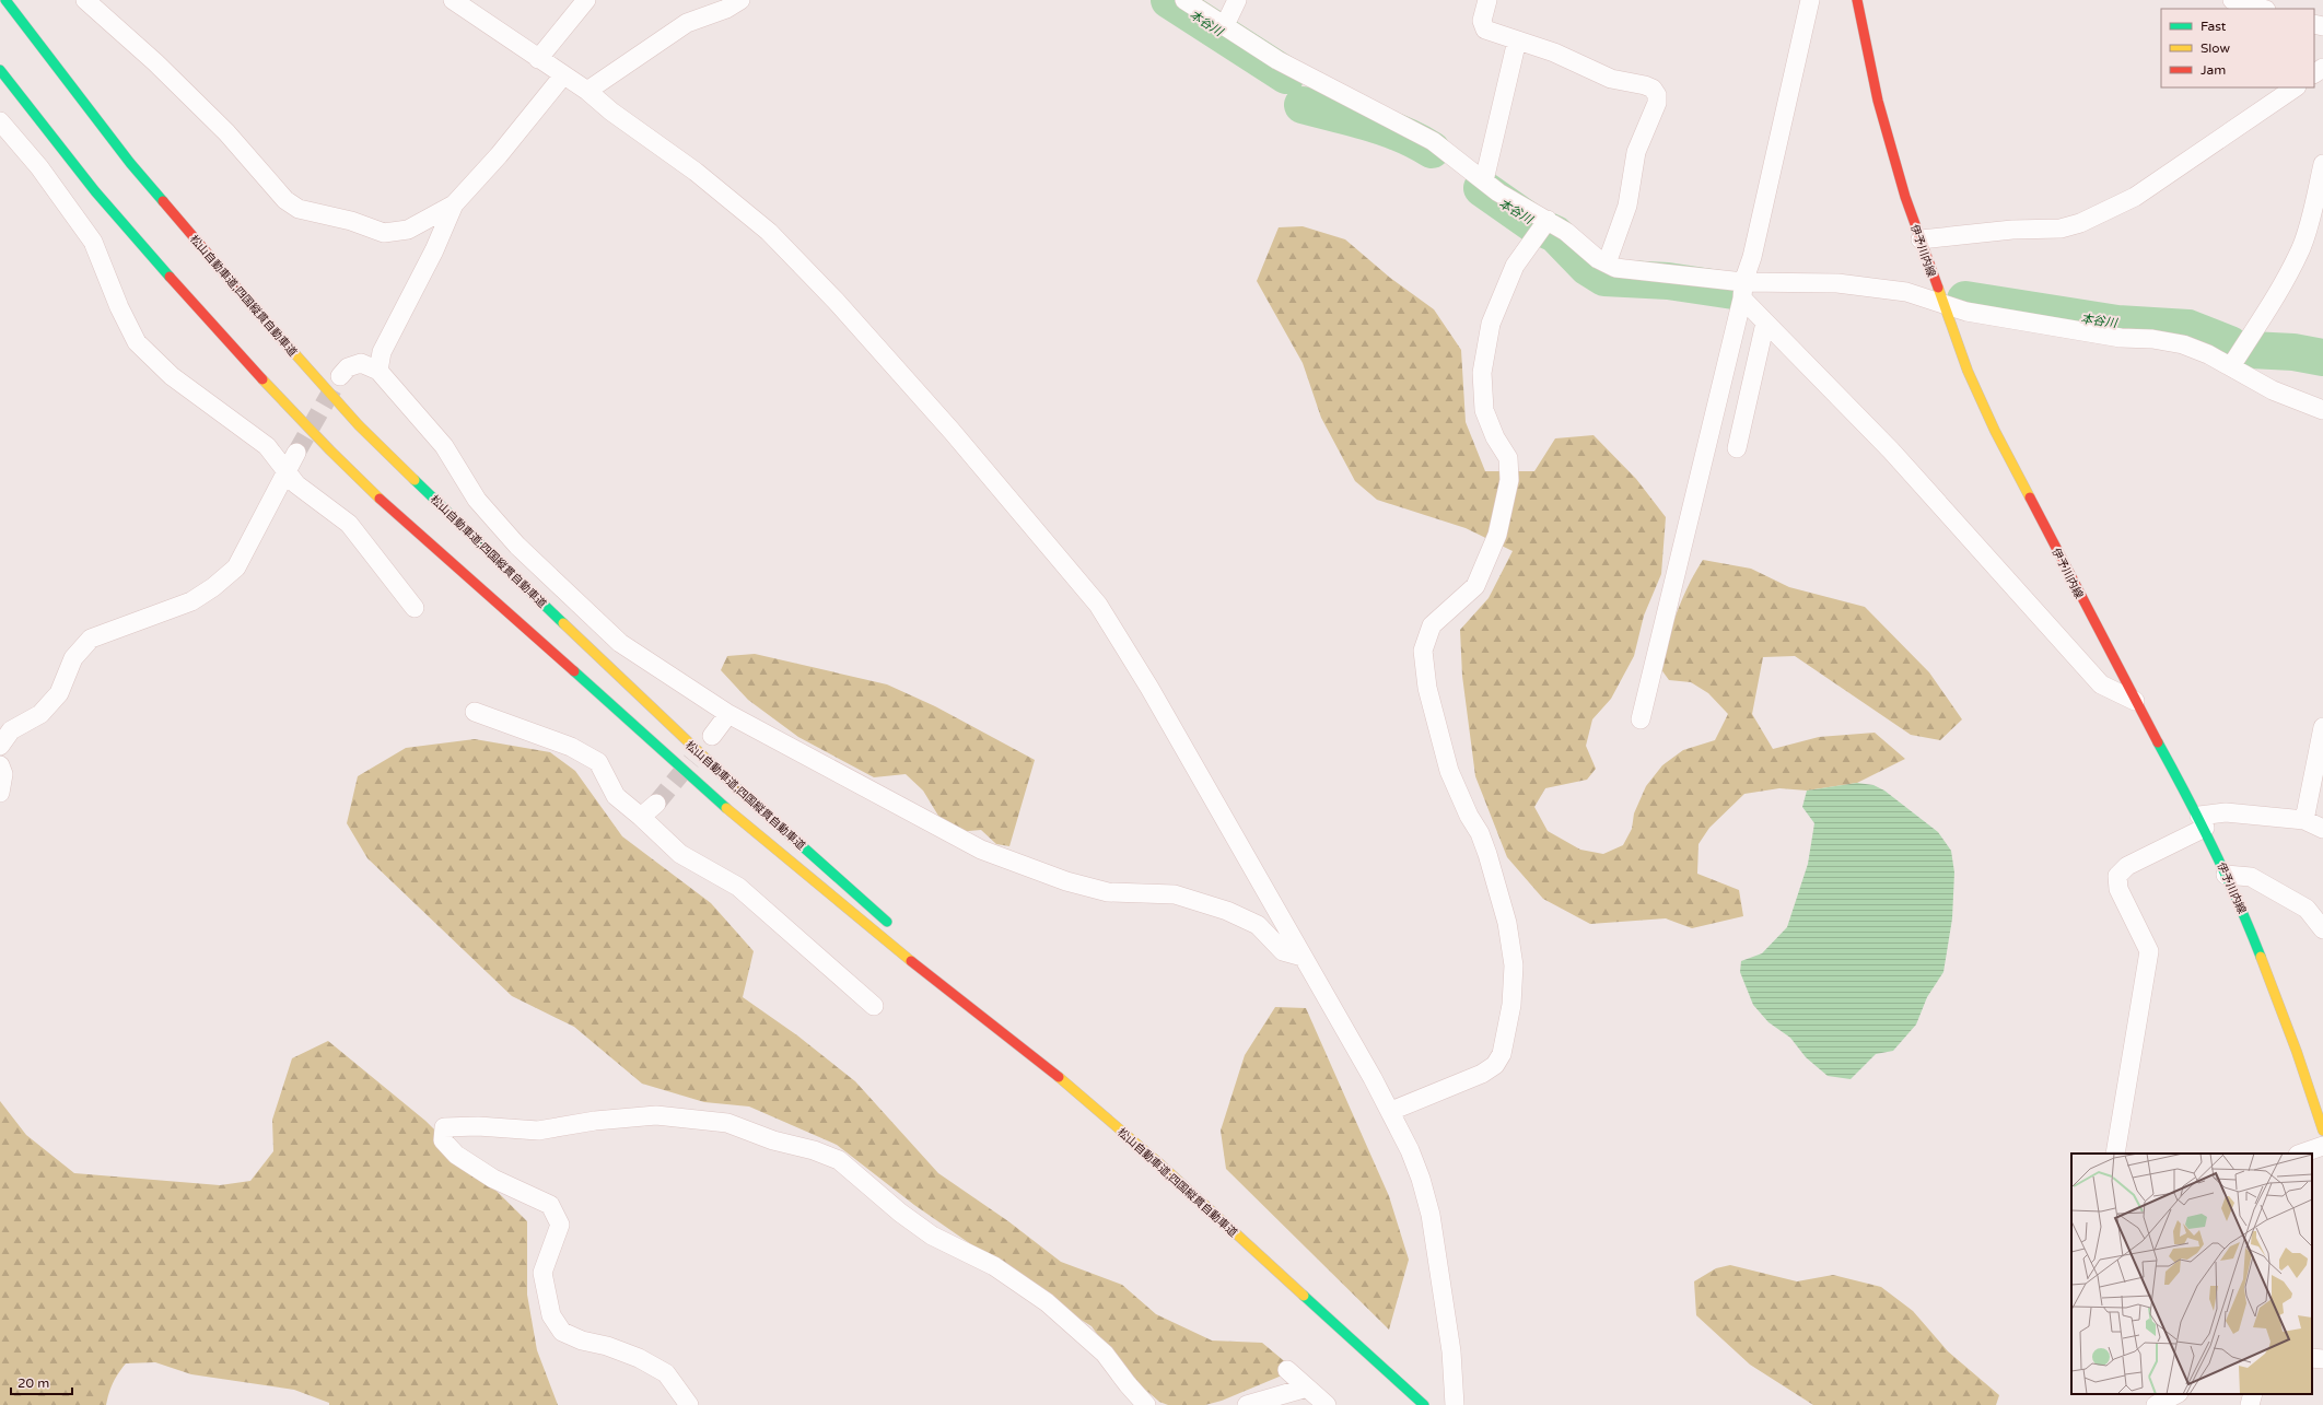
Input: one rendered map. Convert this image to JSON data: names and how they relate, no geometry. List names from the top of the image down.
{
  "streets": {
    "main road": ["伊予川内線", "松山自動車道;四国縦貫自動車道"]
  },
  "water": ["本谷川"],
  "legend": ["Fast", "Slow", "Jam"],
  "scale_bar": "20 m"
}
